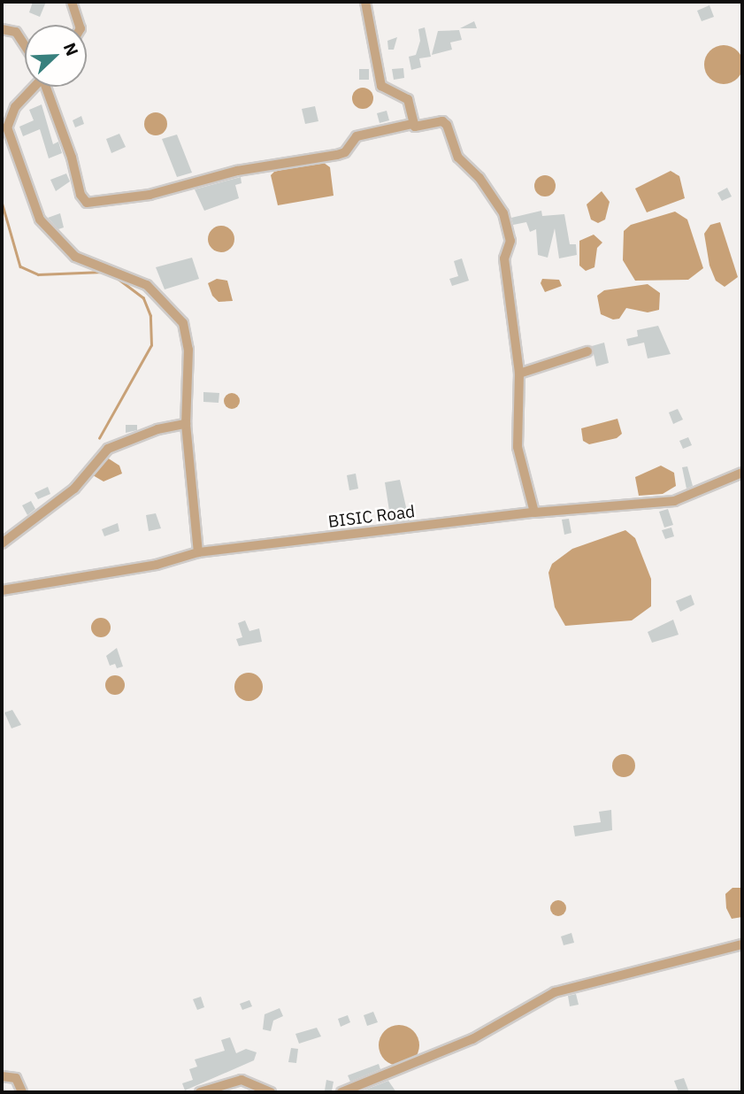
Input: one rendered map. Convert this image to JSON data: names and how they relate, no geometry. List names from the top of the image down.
{
  "streets": {
    "street": ["BISIC Road"]
  },
  "north": "top right"
}
